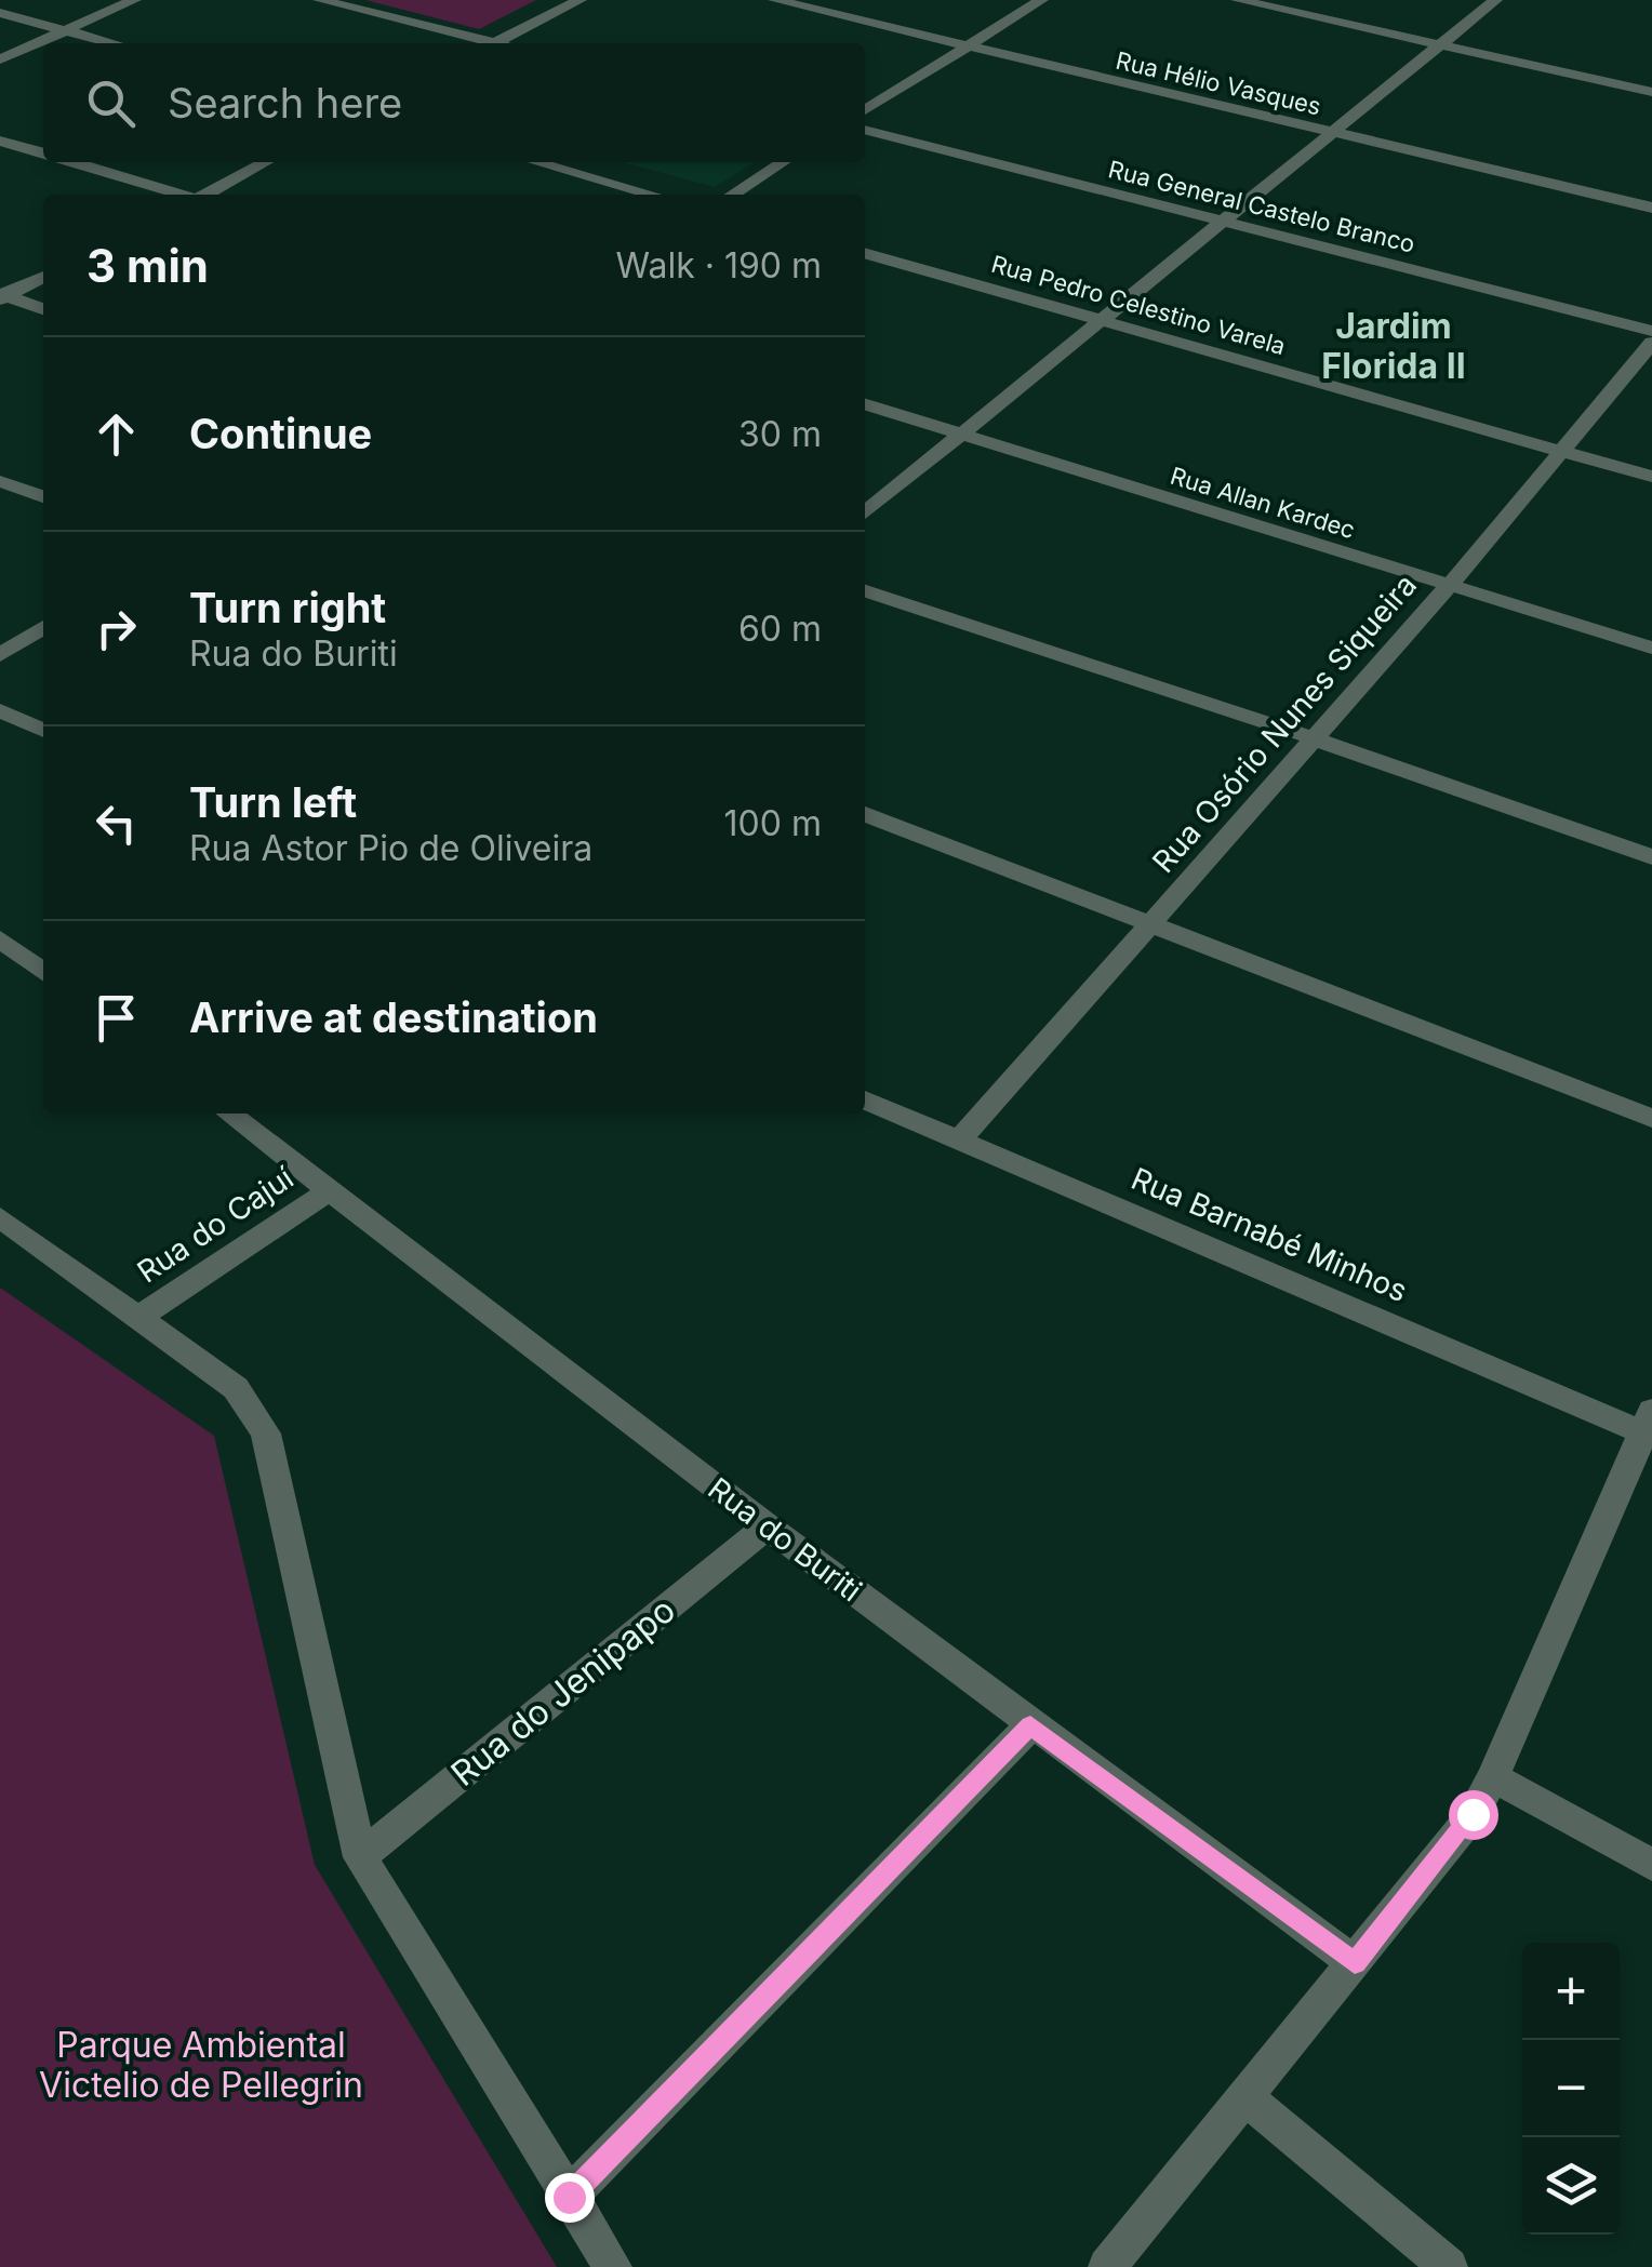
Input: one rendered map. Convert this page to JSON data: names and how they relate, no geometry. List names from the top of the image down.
{
  "streets": {
    "street": [
      "Rua Hélio Vasques",
      "Rua General Castelo Branco",
      "Rua Pedro Celestino Varela",
      "Rua Allan Kardec",
      "Rua Osório Nunes Siqueira",
      "Rua do Cajuí",
      "Rua Barnabé Minhos",
      "Rua do Buriti",
      "Rua do Jenipapo"
    ]
  },
  "crossings": [
    ["Rua Pedro Celestino Varela", "Rua Osório Nunes Siqueira"],
    ["Rua Allan Kardec", "Rua Osório Nunes Siqueira"],
    ["Rua Osório Nunes Siqueira", "Rua Barnabé Minhos"],
    ["Rua do Cajuí", "Rua do Buriti"],
    ["Rua do Buriti", "Rua do Jenipapo"]
  ],
  "districts": ["Jardim Florida II"],
  "parks": ["Parque Ambiental Victelio de Pellegrin"],
  "page": {
    "search": "Search here",
    "heading": ["3 min", "Walk · 190 m"],
    "list": [
      ["Continue", "30 m"],
      ["Turn right", "Rua do Buriti", "60 m"],
      ["Turn left", "Rua Astor Pio de Oliveira", "100 m"],
      "Arrive at destination"
    ],
    "map_buttons": ["+", "−"]
  }
}
